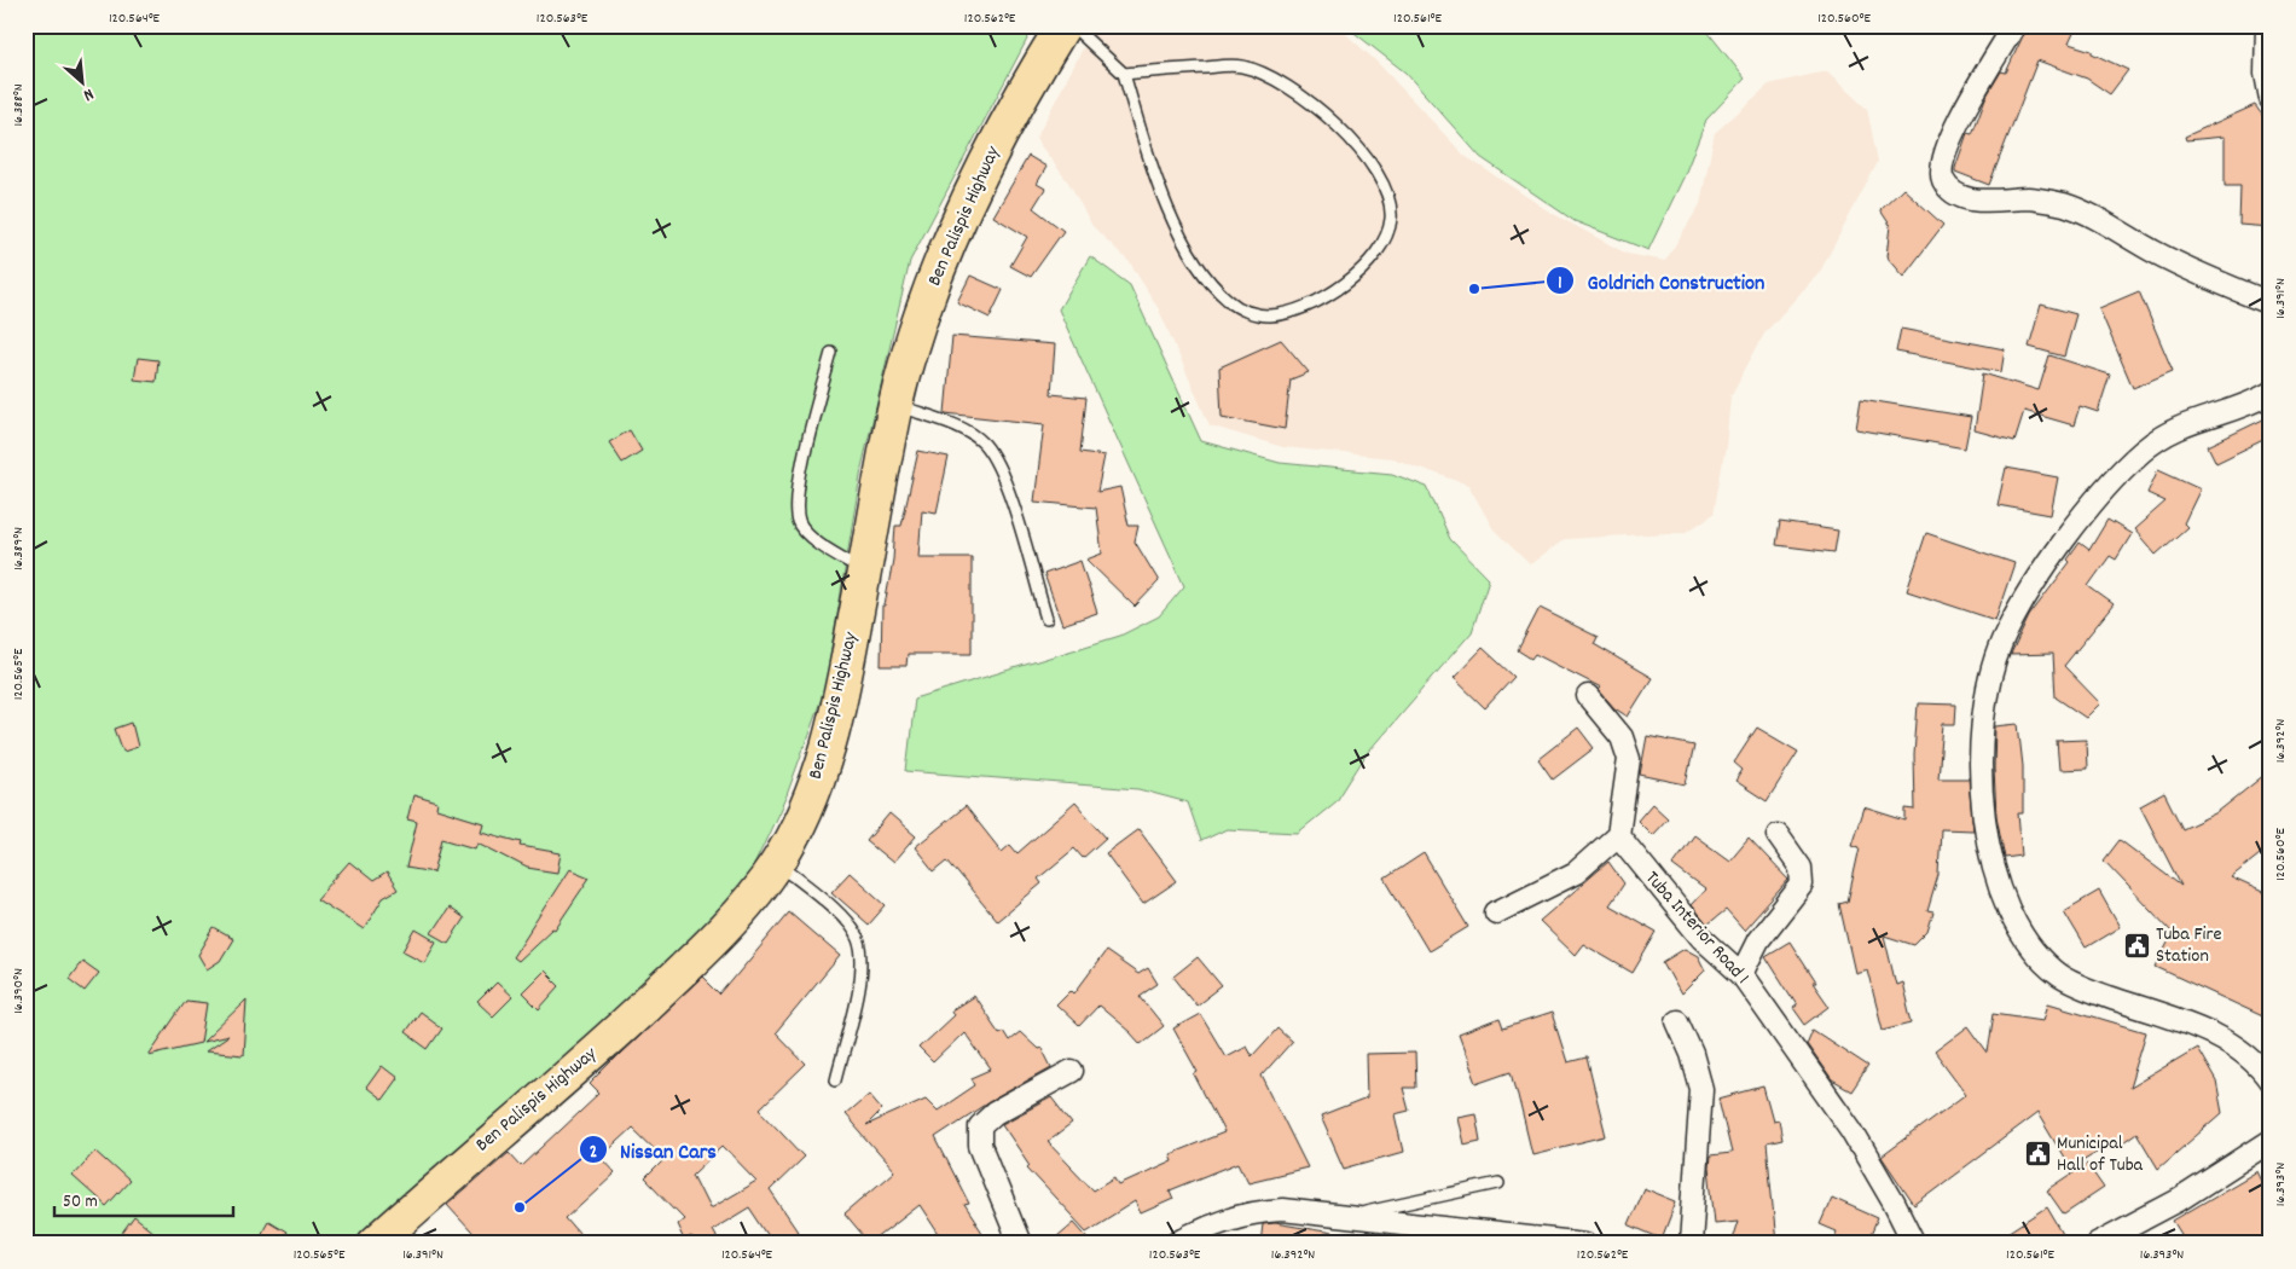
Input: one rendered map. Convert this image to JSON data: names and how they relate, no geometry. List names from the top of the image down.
{
  "streets": {
    "main road": ["Ben Palispis Highway"],
    "street": ["Tuba Interior Road 1"]
  },
  "places": {
    "other": ["Goldrich Construction", "Nissan Cars"],
    "public building": ["Tuba Fire Station", "Municipal Hall of Tuba"]
  },
  "scale_bar": "50 m",
  "north": "bottom right",
  "coordinates": [
    "120.564°E",
    "120.563°E",
    "120.562°E",
    "120.561°E",
    "120.560°E",
    "16.388°N",
    "16.391°N",
    "16.389°N",
    "120.565°E",
    "16.392°N",
    "16.390°N",
    "16.393°N"
  ]
}
